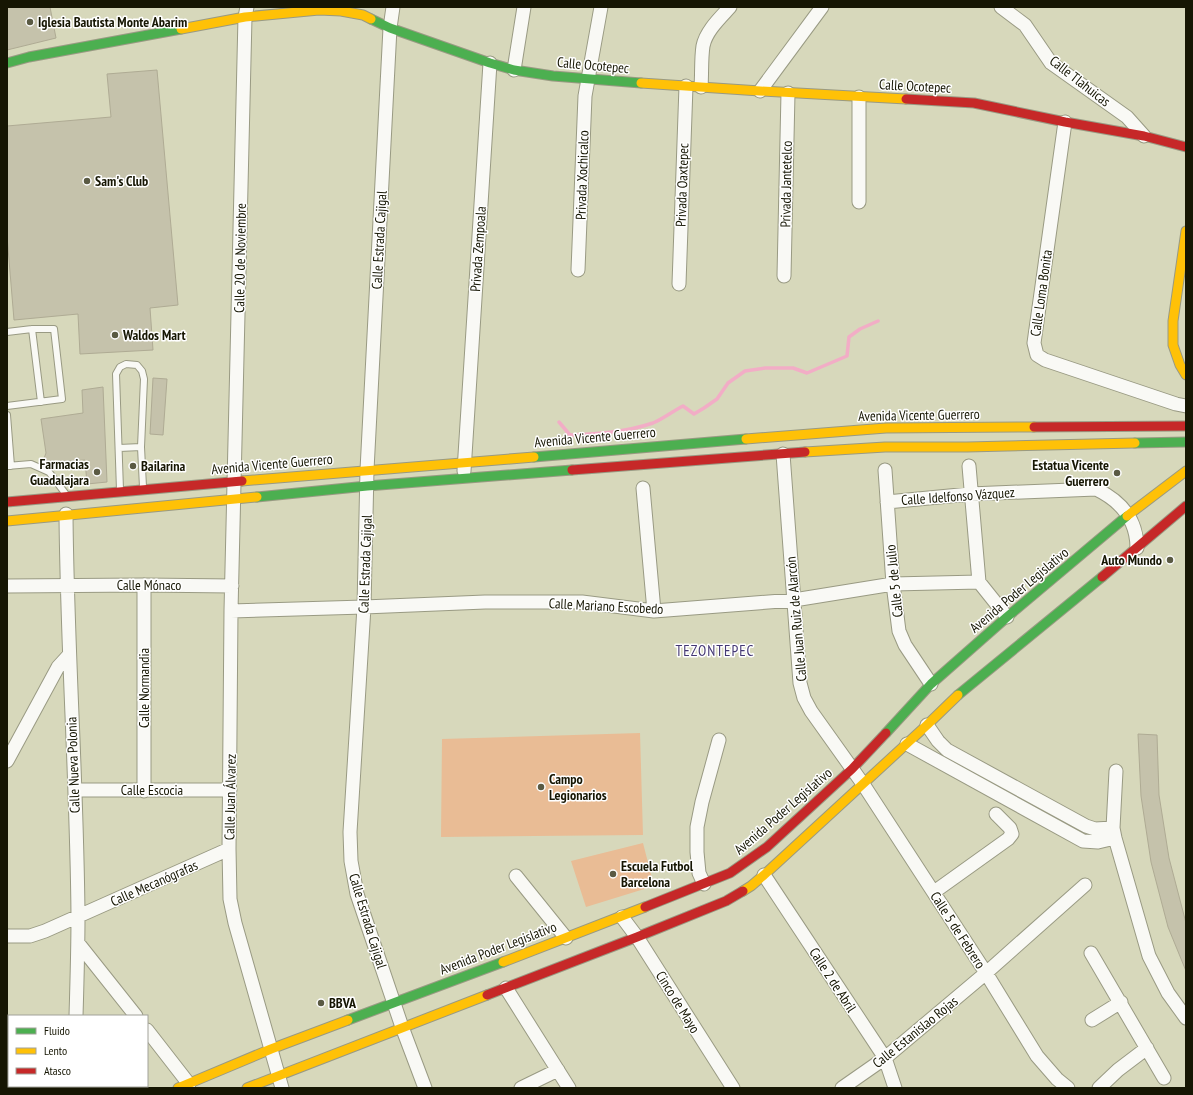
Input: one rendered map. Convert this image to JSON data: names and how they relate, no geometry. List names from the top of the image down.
{
  "streets": {
    "main road": ["Calle Ocotepec", "Avenida Vicente Guerrero", "Avenida Poder Legislativo"],
    "street": [
      "Calle Tlahuicas",
      "Privada Xochicalco",
      "Privada Jantetelco",
      "Privada Oaxtepec",
      "Calle Estrada Cajigal",
      "Privada Zempoala",
      "Calle 20 de Noviembre",
      "Calle Loma Bonita",
      "Calle Idelfonso Vázquez",
      "Calle 5 de Julio",
      "Calle Mónaco",
      "Calle Mariano Escobedo",
      "Calle Juan Ruiz de Alarcón",
      "Calle Normandia",
      "Calle Nueva Polonia",
      "Calle Escocia",
      "Calle Juan Álvarez",
      "Calle Mecanógrafas",
      "Calle 5 de Febrero",
      "Calle 2 de Abril",
      "Cinco de Mayo",
      "Calle Estanislao Rojas"
    ]
  },
  "crossings": [
    ["Calle Ocotepec", "Calle Tlahuicas"],
    ["Calle Ocotepec", "Privada Xochicalco"],
    ["Calle Ocotepec", "Privada Jantetelco"],
    ["Calle Ocotepec", "Privada Oaxtepec"],
    ["Calle Ocotepec", "Calle Estrada Cajigal"],
    ["Calle Ocotepec", "Privada Zempoala"],
    ["Calle Ocotepec", "Calle 20 de Noviembre"],
    ["Calle Ocotepec", "Calle Loma Bonita"],
    ["Calle Estrada Cajigal", "Avenida Vicente Guerrero"],
    ["Calle Estrada Cajigal", "Avenida Poder Legislativo"],
    ["Calle Estrada Cajigal", "Calle Mariano Escobedo"],
    ["Privada Zempoala", "Avenida Vicente Guerrero"],
    ["Calle 20 de Noviembre", "Avenida Vicente Guerrero"],
    ["Calle 20 de Noviembre", "Calle Juan Álvarez"],
    ["Calle Idelfonso Vázquez", "Calle 5 de Julio"],
    ["Calle Idelfonso Vázquez", "Avenida Poder Legislativo"],
    ["Calle 5 de Julio", "Avenida Poder Legislativo"],
    ["Calle 5 de Julio", "Calle Mariano Escobedo"],
    ["Calle Mónaco", "Calle Normandia"],
    ["Calle Mónaco", "Calle Nueva Polonia"],
    ["Calle Mónaco", "Calle Juan Álvarez"],
    ["Avenida Poder Legislativo", "Calle Juan Ruiz de Alarcón"],
    ["Avenida Poder Legislativo", "Calle Juan Álvarez"],
    ["Avenida Poder Legislativo", "Calle 5 de Febrero"],
    ["Avenida Poder Legislativo", "Cinco de Mayo"],
    ["Calle Mariano Escobedo", "Calle Juan Ruiz de Alarcón"],
    ["Calle Mariano Escobedo", "Calle Juan Álvarez"],
    ["Calle Juan Ruiz de Alarcón", "Calle 5 de Febrero"],
    ["Calle Normandia", "Calle Escocia"],
    ["Calle Nueva Polonia", "Calle Escocia"],
    ["Calle Nueva Polonia", "Calle Mecanógrafas"],
    ["Calle Escocia", "Calle Juan Álvarez"],
    ["Calle Juan Álvarez", "Calle Mecanógrafas"],
    ["Calle 5 de Febrero", "Calle Estanislao Rojas"],
    ["Calle 2 de Abril", "Calle Estanislao Rojas"]
  ],
  "districts": ["TEZONTEPEC"],
  "places": [
    "Iglesia Bautista Monte Abarim",
    "Sam's Club",
    "Waldos Mart",
    "Bailarina",
    "Farmacias Guadalajara",
    "Estatua Vicente Guerrero",
    "Auto Mundo",
    "Campo Legionarios",
    "Escuela Futbol Barcelona",
    "BBVA"
  ],
  "legend": ["Fluido", "Lento", "Atasco"]
}
